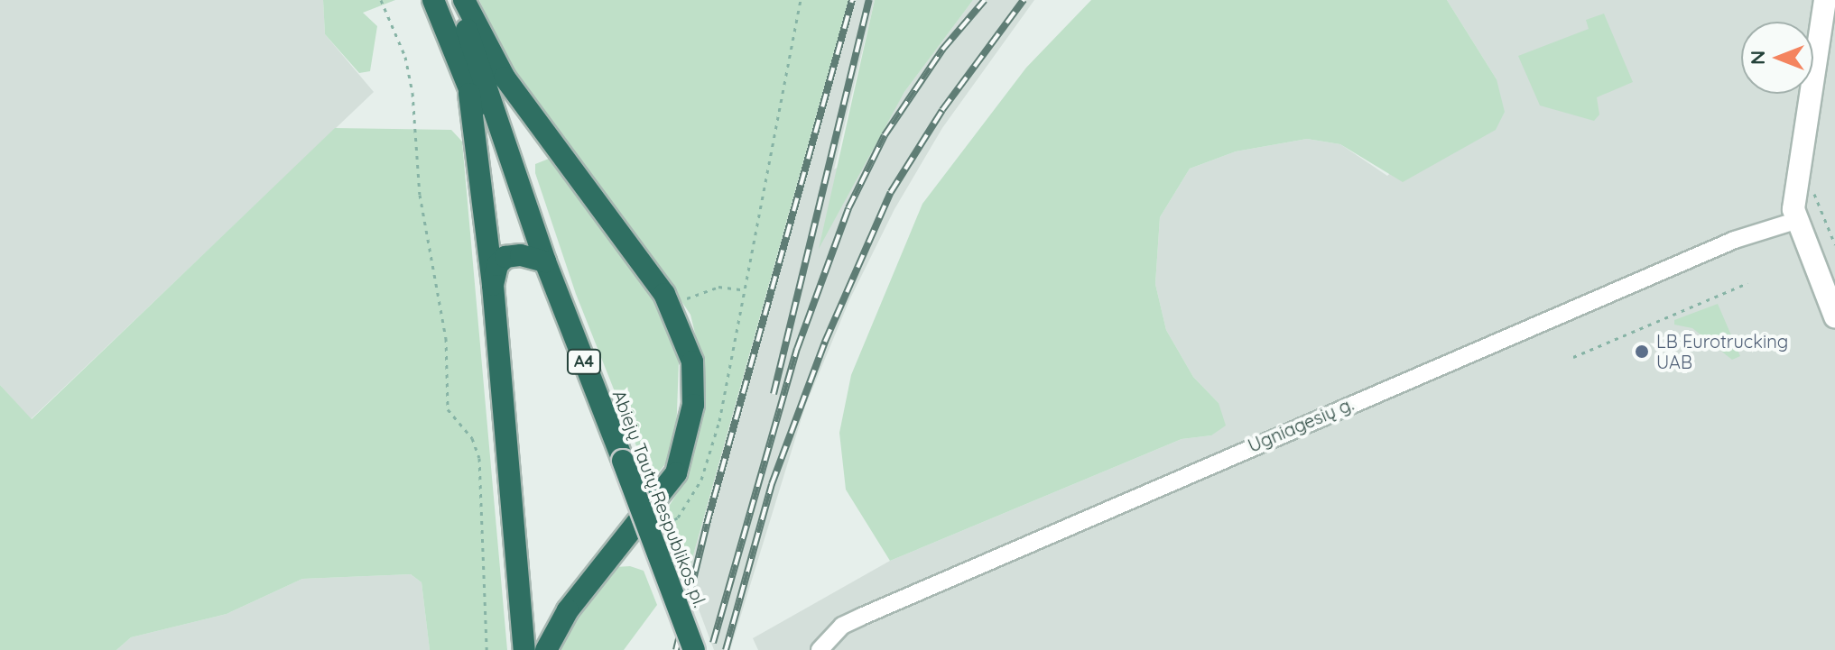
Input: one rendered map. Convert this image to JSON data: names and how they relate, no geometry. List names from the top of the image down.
{
  "streets": {
    "highway": ["A4", "Abiejų Tautų Respublikos pl."],
    "street": ["Ugniagesių g."]
  },
  "places": ["LB Eurotrucking UAB"],
  "north": "left"
}
